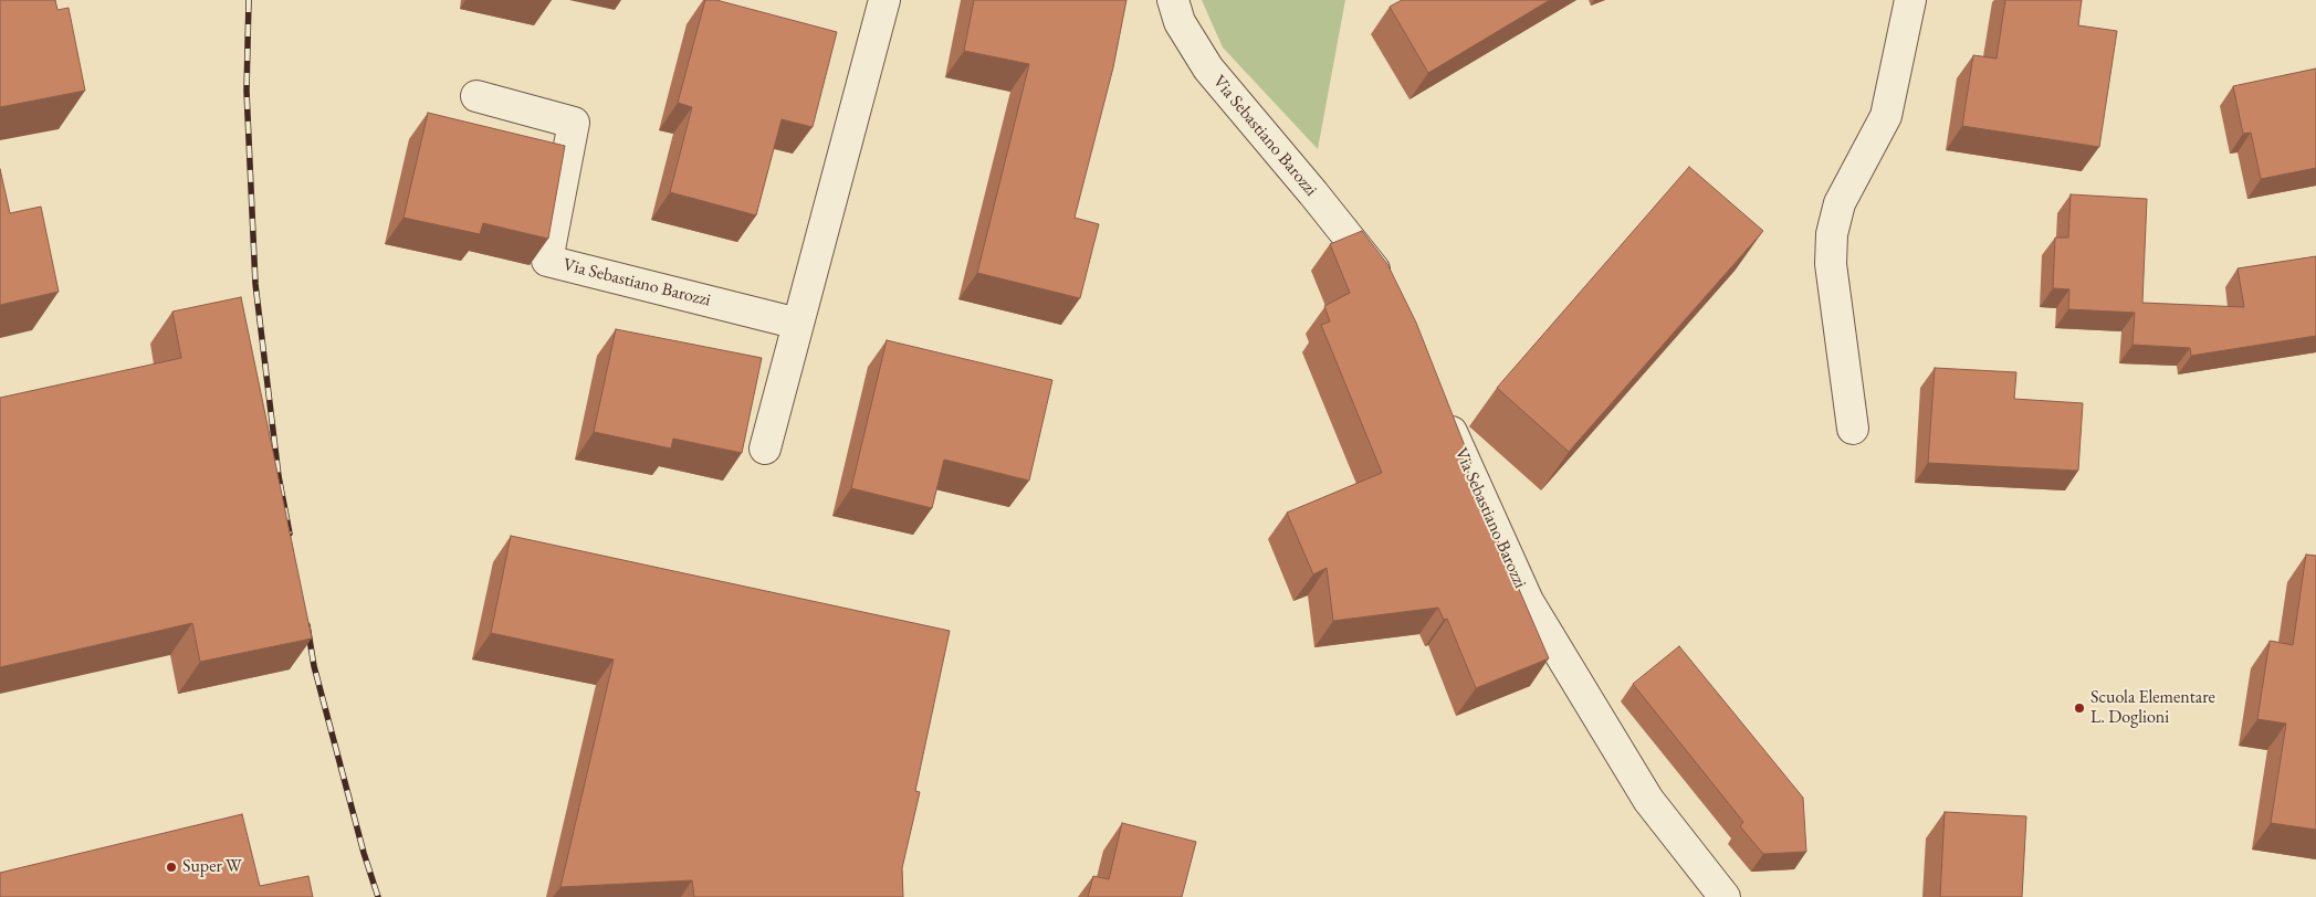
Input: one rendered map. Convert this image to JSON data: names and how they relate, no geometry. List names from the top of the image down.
{
  "streets": {
    "street": ["Via Sebastiano Barozzi"]
  },
  "places": ["Scuola Elementare L. Doglioni", "Super W"]
}
